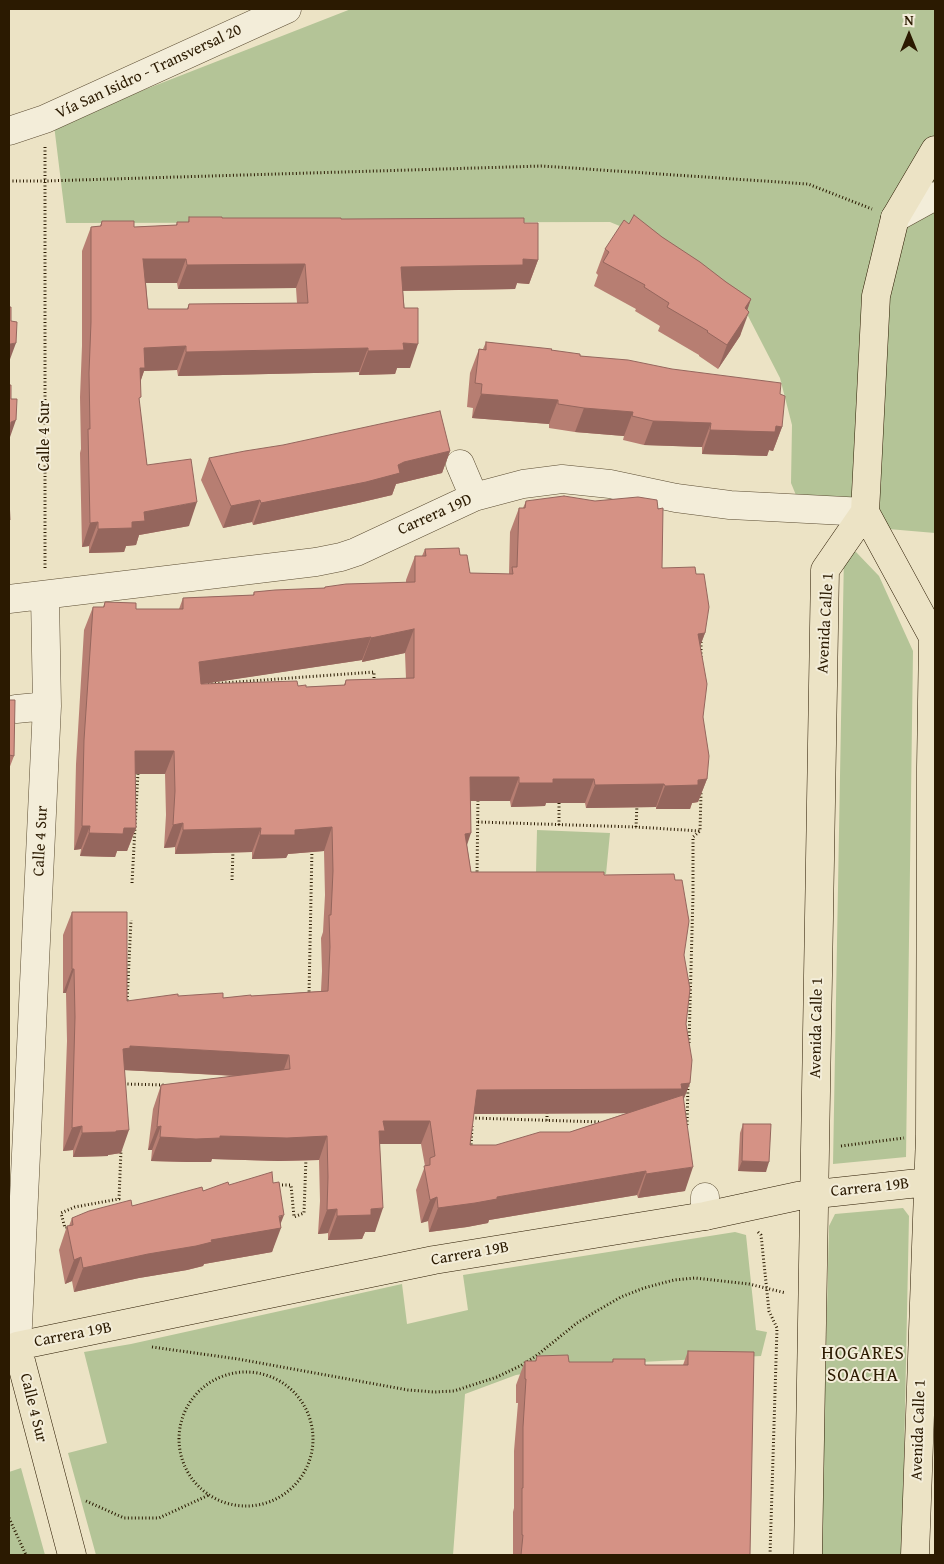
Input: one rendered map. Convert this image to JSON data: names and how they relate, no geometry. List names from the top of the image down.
{
  "streets": {
    "main road": ["Calle 4 Sur", "Avenida Calle 1", "Carrera 19B"],
    "street": ["Vía San Isidro - Transversal 20", "Carrera 19D"]
  },
  "crossings": [
    ["Vía San Isidro - Transversal 20", "Calle 4 Sur"],
    ["Calle 4 Sur", "Carrera 19D"],
    ["Calle 4 Sur", "Carrera 19B"],
    ["Carrera 19D", "Avenida Calle 1"],
    ["Avenida Calle 1", "Carrera 19B"]
  ],
  "districts": ["HOGARES SOACHA"],
  "north": "top"
}
